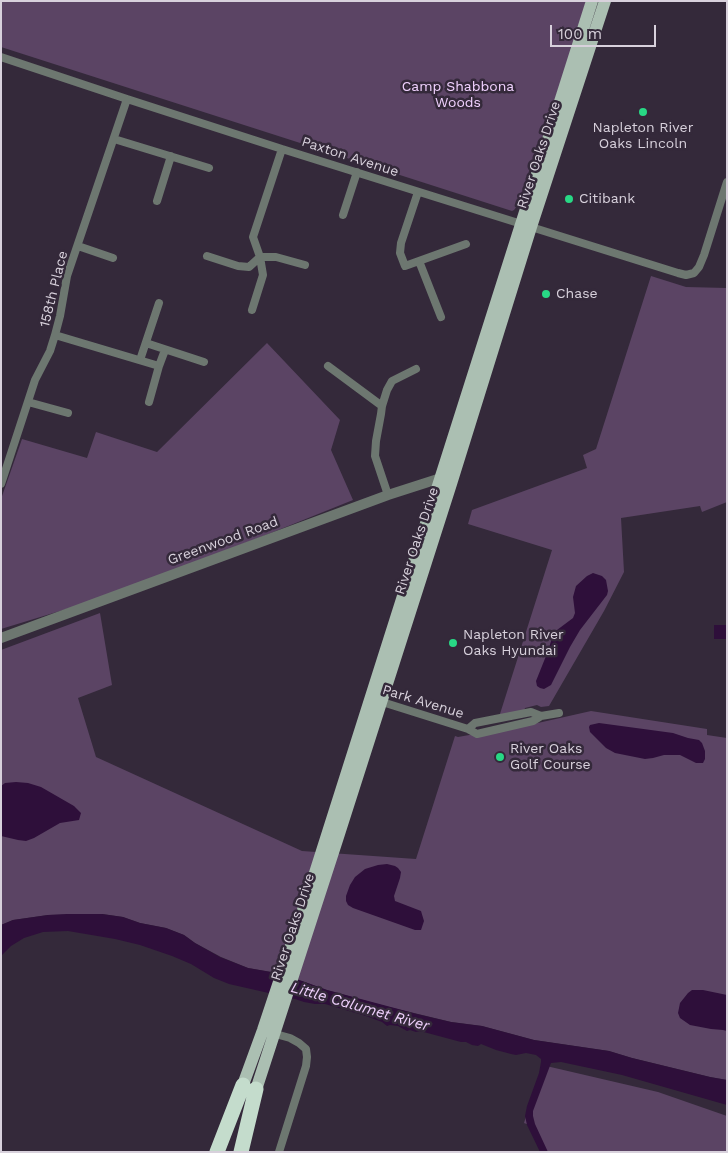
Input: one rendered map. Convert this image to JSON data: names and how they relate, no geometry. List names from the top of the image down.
{
  "streets": {
    "main road": ["River Oaks Drive"],
    "street": [
      "Paxton Avenue",
      "158th Place",
      "Greenwood Road",
      "Park Avenue"
    ]
  },
  "crossings": [
    ["River Oaks Drive", "Paxton Avenue"],
    ["River Oaks Drive", "Greenwood Road"],
    ["River Oaks Drive", "Park Avenue"],
    ["Paxton Avenue", "158th Place"]
  ],
  "water": ["Little Calumet River"],
  "parks": ["Camp Shabbona Woods"],
  "places": [
    "Napleton River Oaks Lincoln",
    "Citibank",
    "Chase",
    "Napleton River Oaks Hyundai",
    "River Oaks Golf Course"
  ],
  "scale_bar": "100 m"
}
